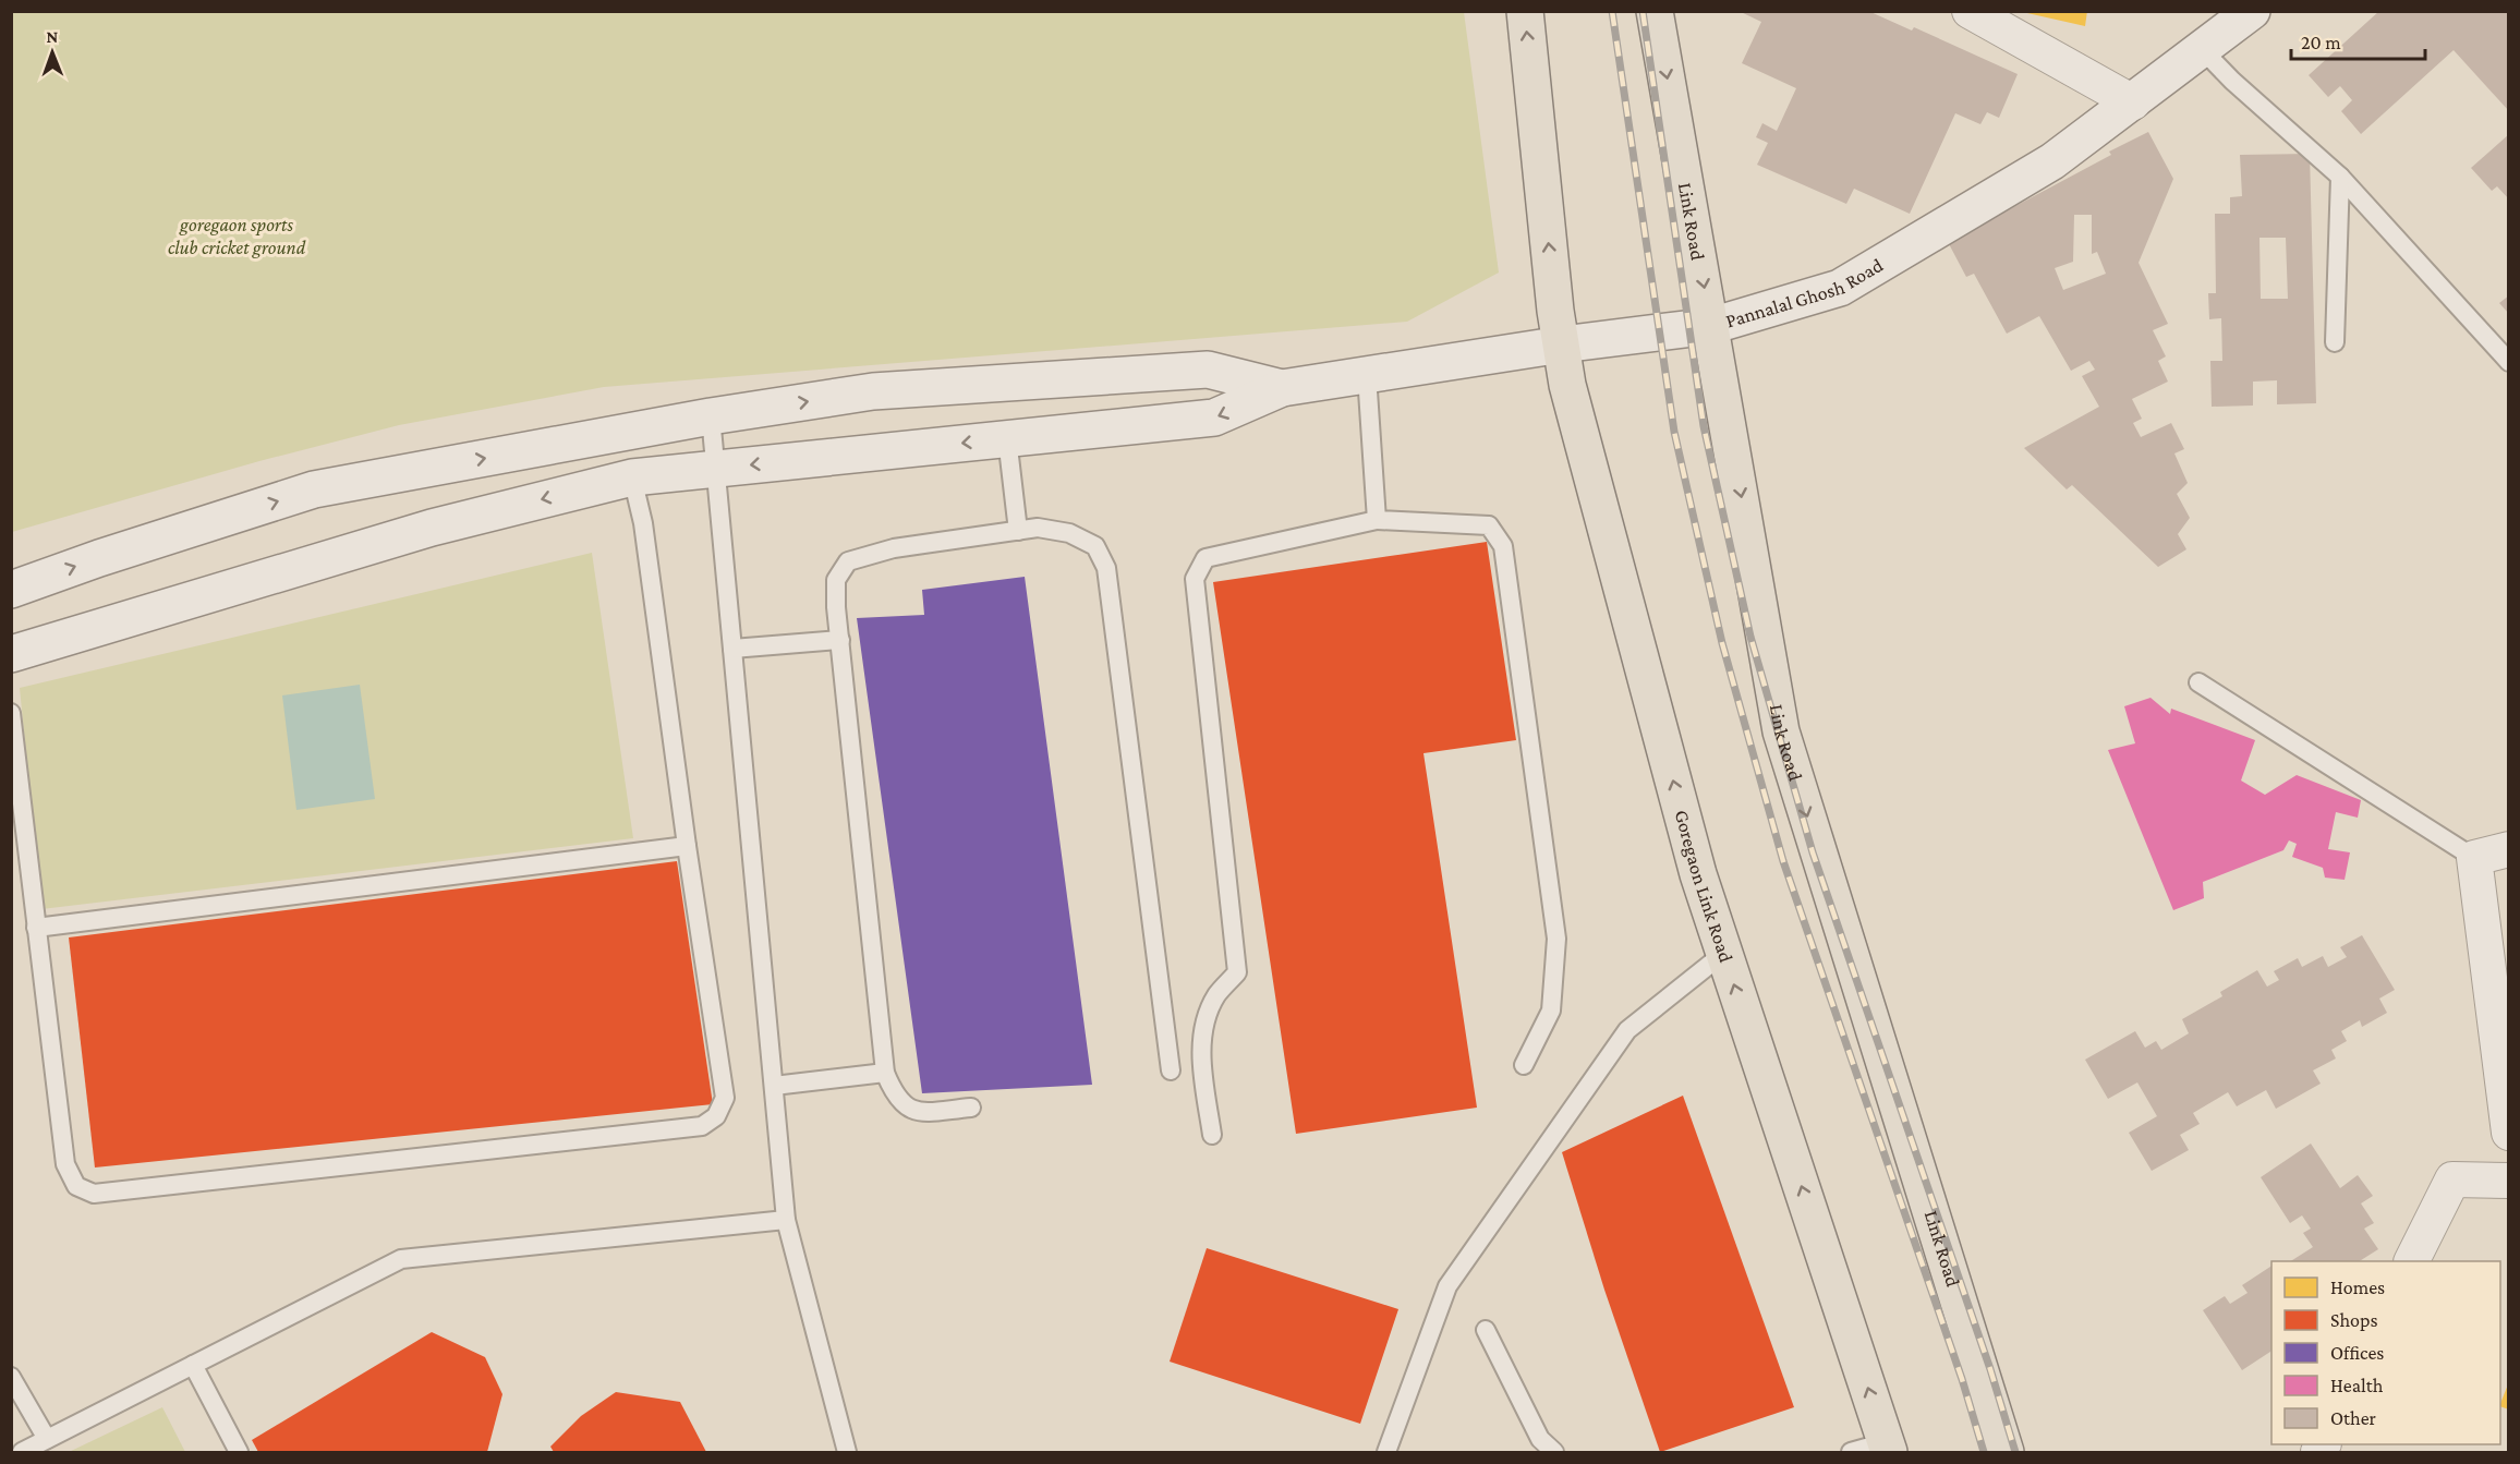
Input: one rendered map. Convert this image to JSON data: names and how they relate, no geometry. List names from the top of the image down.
{
  "streets": {
    "main road": ["Link Road", "Goregaon Link Road"],
    "street": ["Pannalal Ghosh Road"]
  },
  "crossings": [
    ["Link Road", "Pannalal Ghosh Road"],
    ["Pannalal Ghosh Road", "Goregaon Link Road"]
  ],
  "one_way": ["Link Road", "Goregaon Link Road"],
  "parks": ["goregaon sports club cricket ground"],
  "legend": [
    "Homes",
    "Shops",
    "Offices",
    "Health",
    "Other"
  ],
  "scale_bar": "20 m",
  "north": "top"
}
